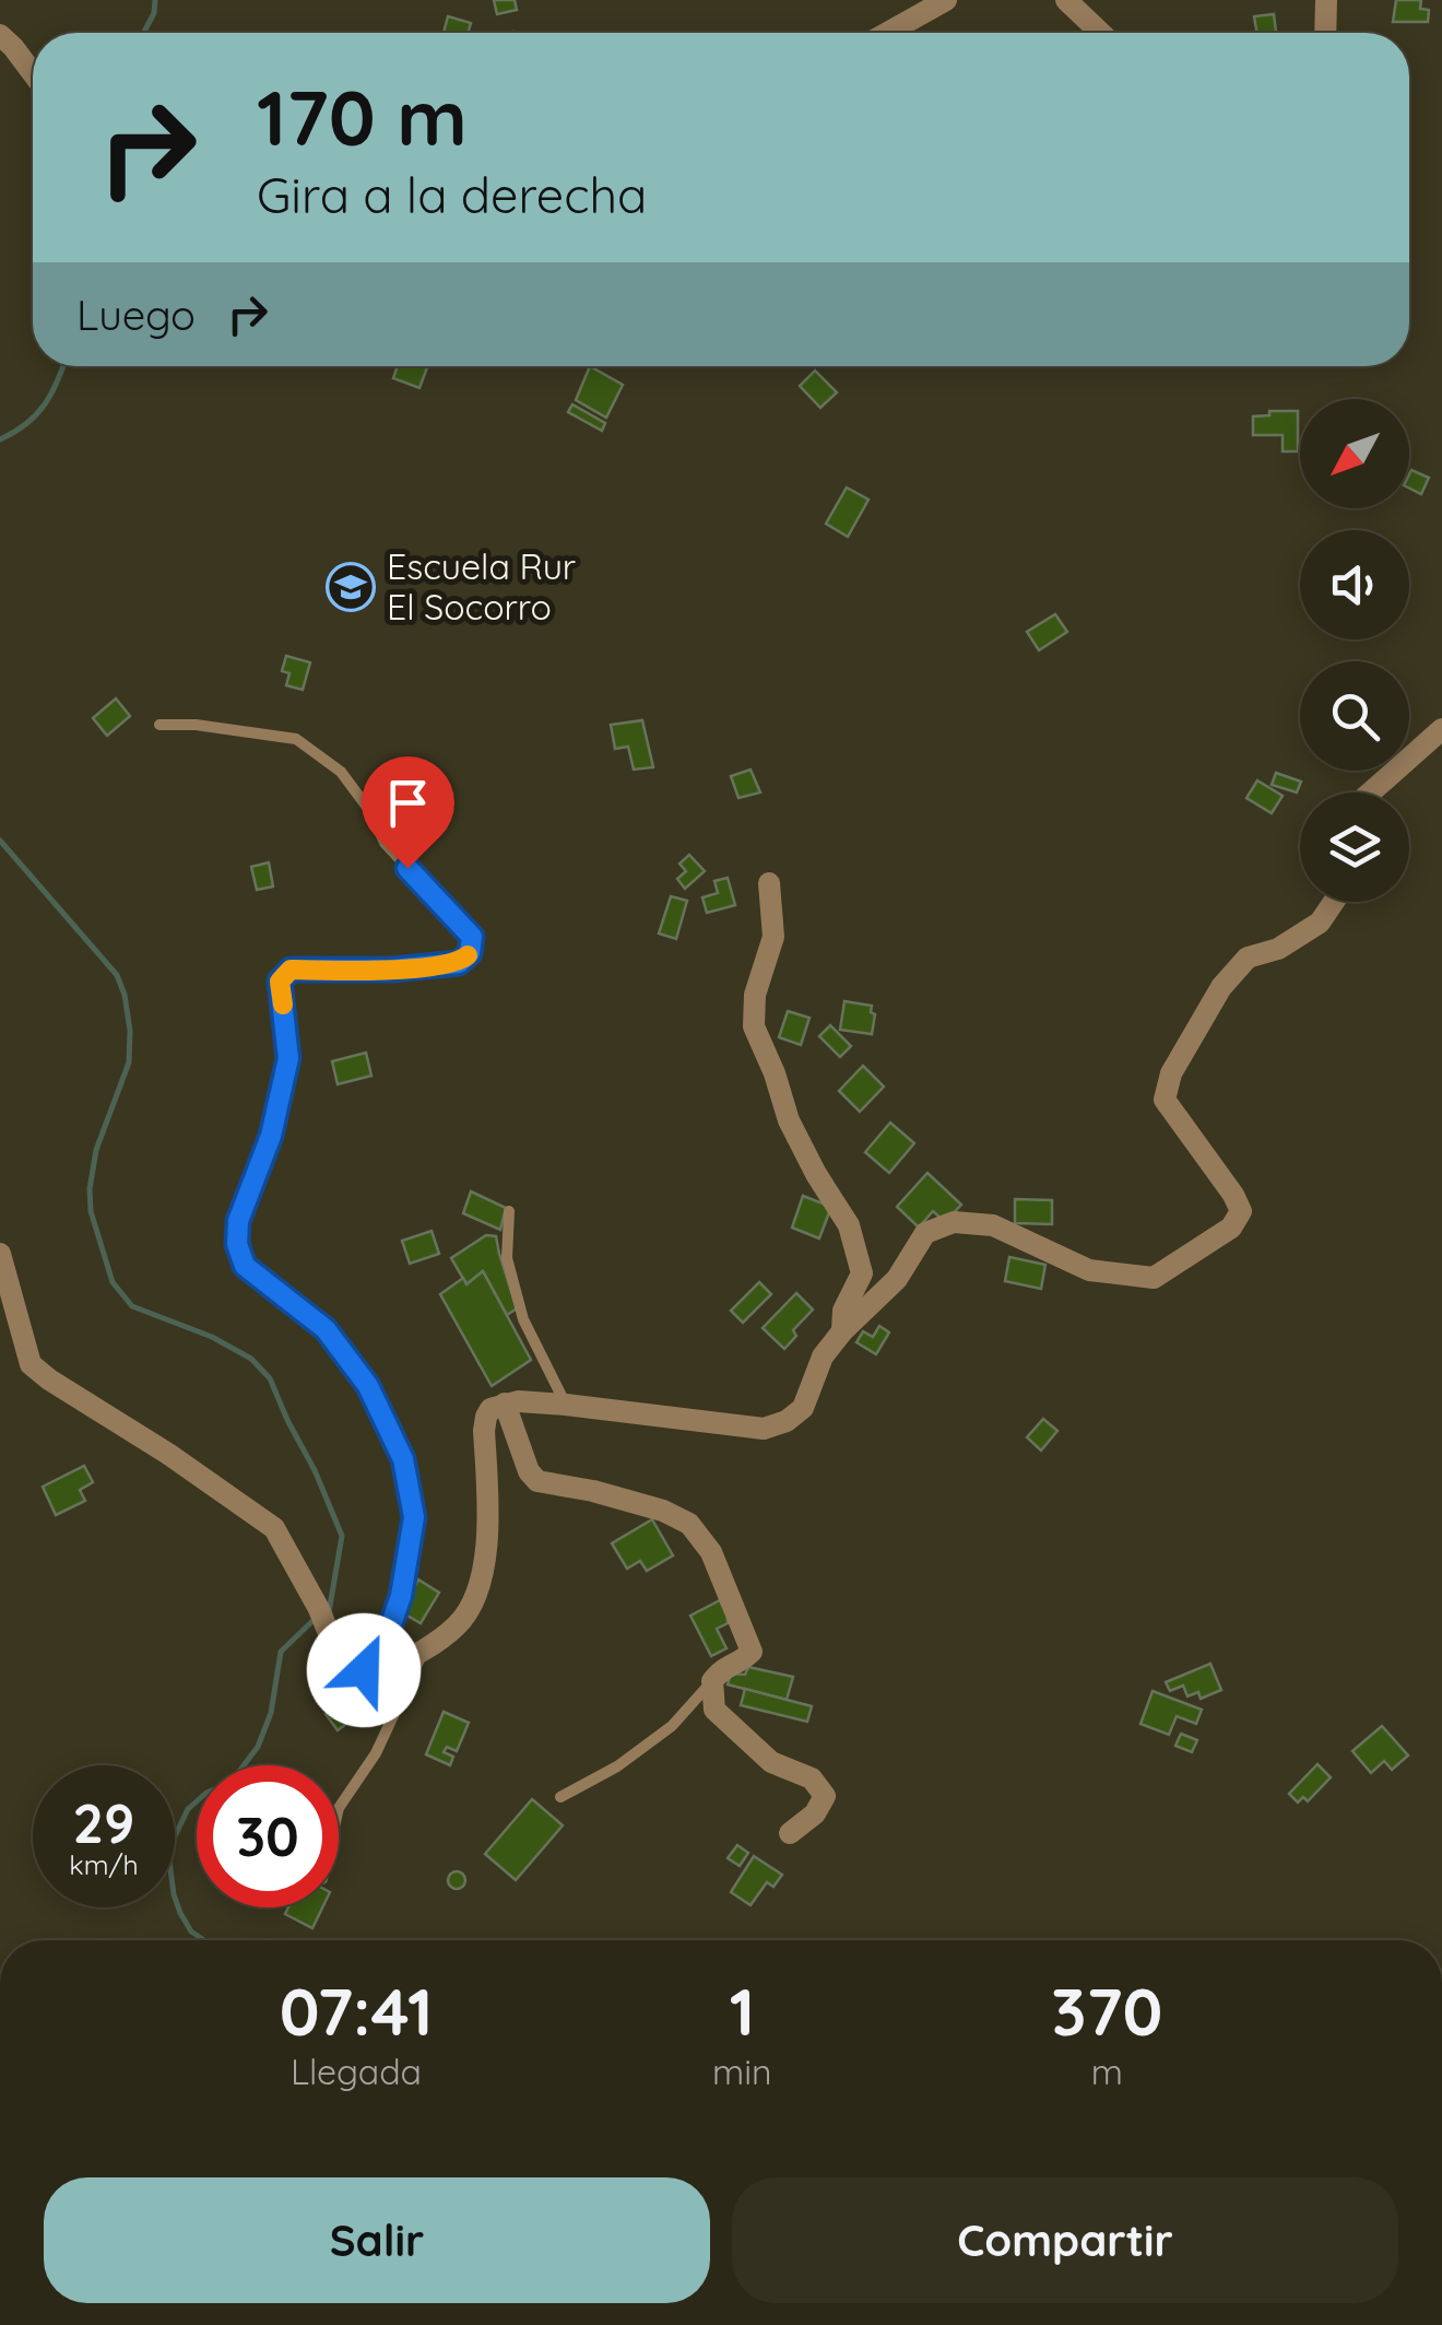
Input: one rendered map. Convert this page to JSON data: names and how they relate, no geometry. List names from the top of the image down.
{
  "places": {
    "school or university": ["Escuela Rur El Socorro"]
  },
  "north": "bottom left",
  "page": {
    "turn": ["170 m", "Gira a la derecha"],
    "then": "Luego",
    "speed": "29 km/h",
    "limit": "30",
    "eta": [
      "07:41",
      "Llegada",
      "1",
      "min",
      "370",
      "m"
    ],
    "buttons": ["Salir", "Compartir"]
  }
}
